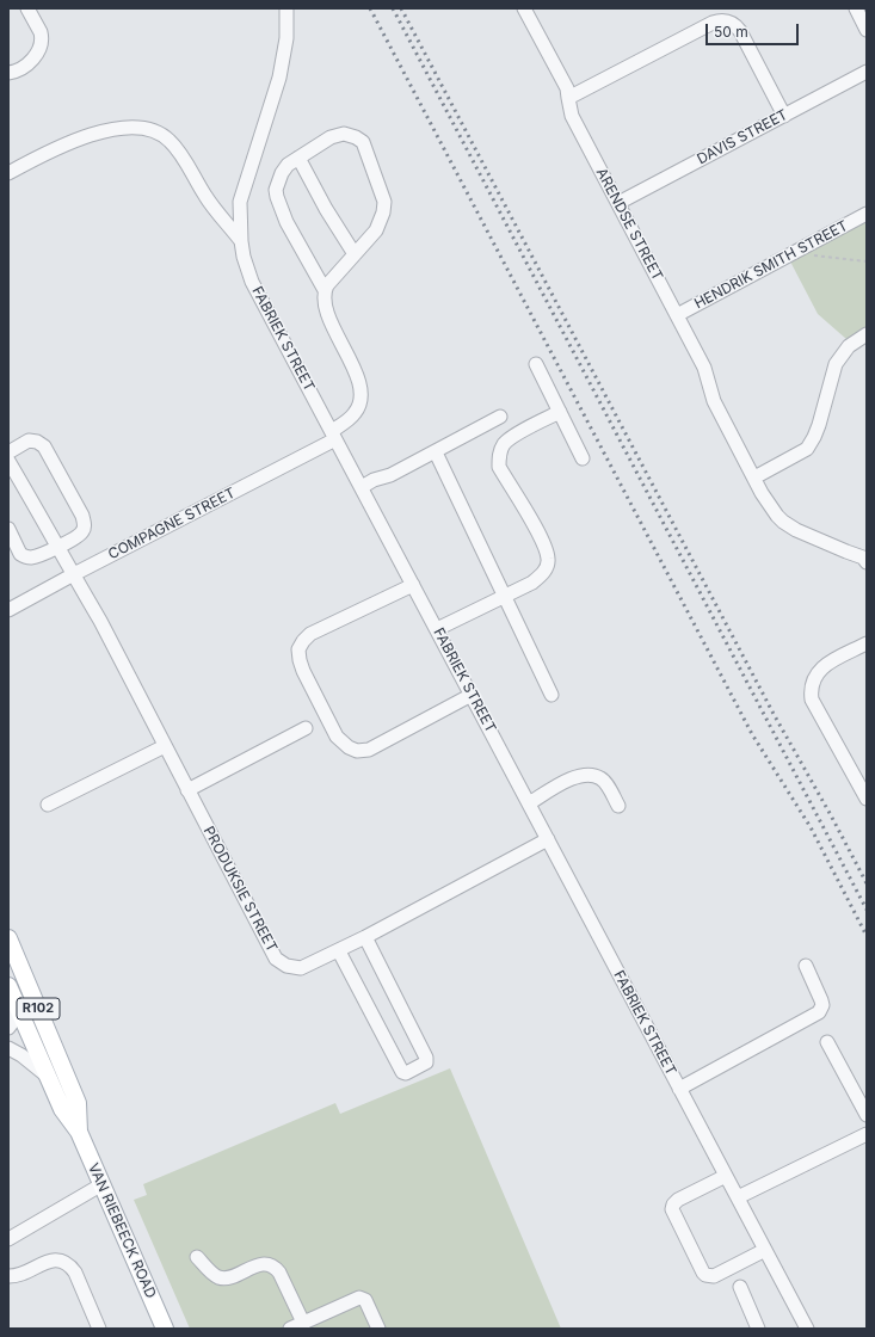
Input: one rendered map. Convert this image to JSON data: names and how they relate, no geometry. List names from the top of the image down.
{
  "streets": {
    "main road": ["R102", "VAN RIEBEECK ROAD"],
    "street": [
      "DAVIS STREET",
      "ARENDSE STREET",
      "HENDRIK SMITH STREET",
      "FABRIEK STREET",
      "COMPAGNE STREET",
      "PRODUKSIE STREET"
    ]
  },
  "crossings": [
    ["DAVIS STREET", "ARENDSE STREET"],
    ["ARENDSE STREET", "HENDRIK SMITH STREET"],
    ["FABRIEK STREET", "COMPAGNE STREET"],
    ["FABRIEK STREET", "PRODUKSIE STREET"],
    ["COMPAGNE STREET", "PRODUKSIE STREET"]
  ],
  "scale_bar": "50 m"
}
